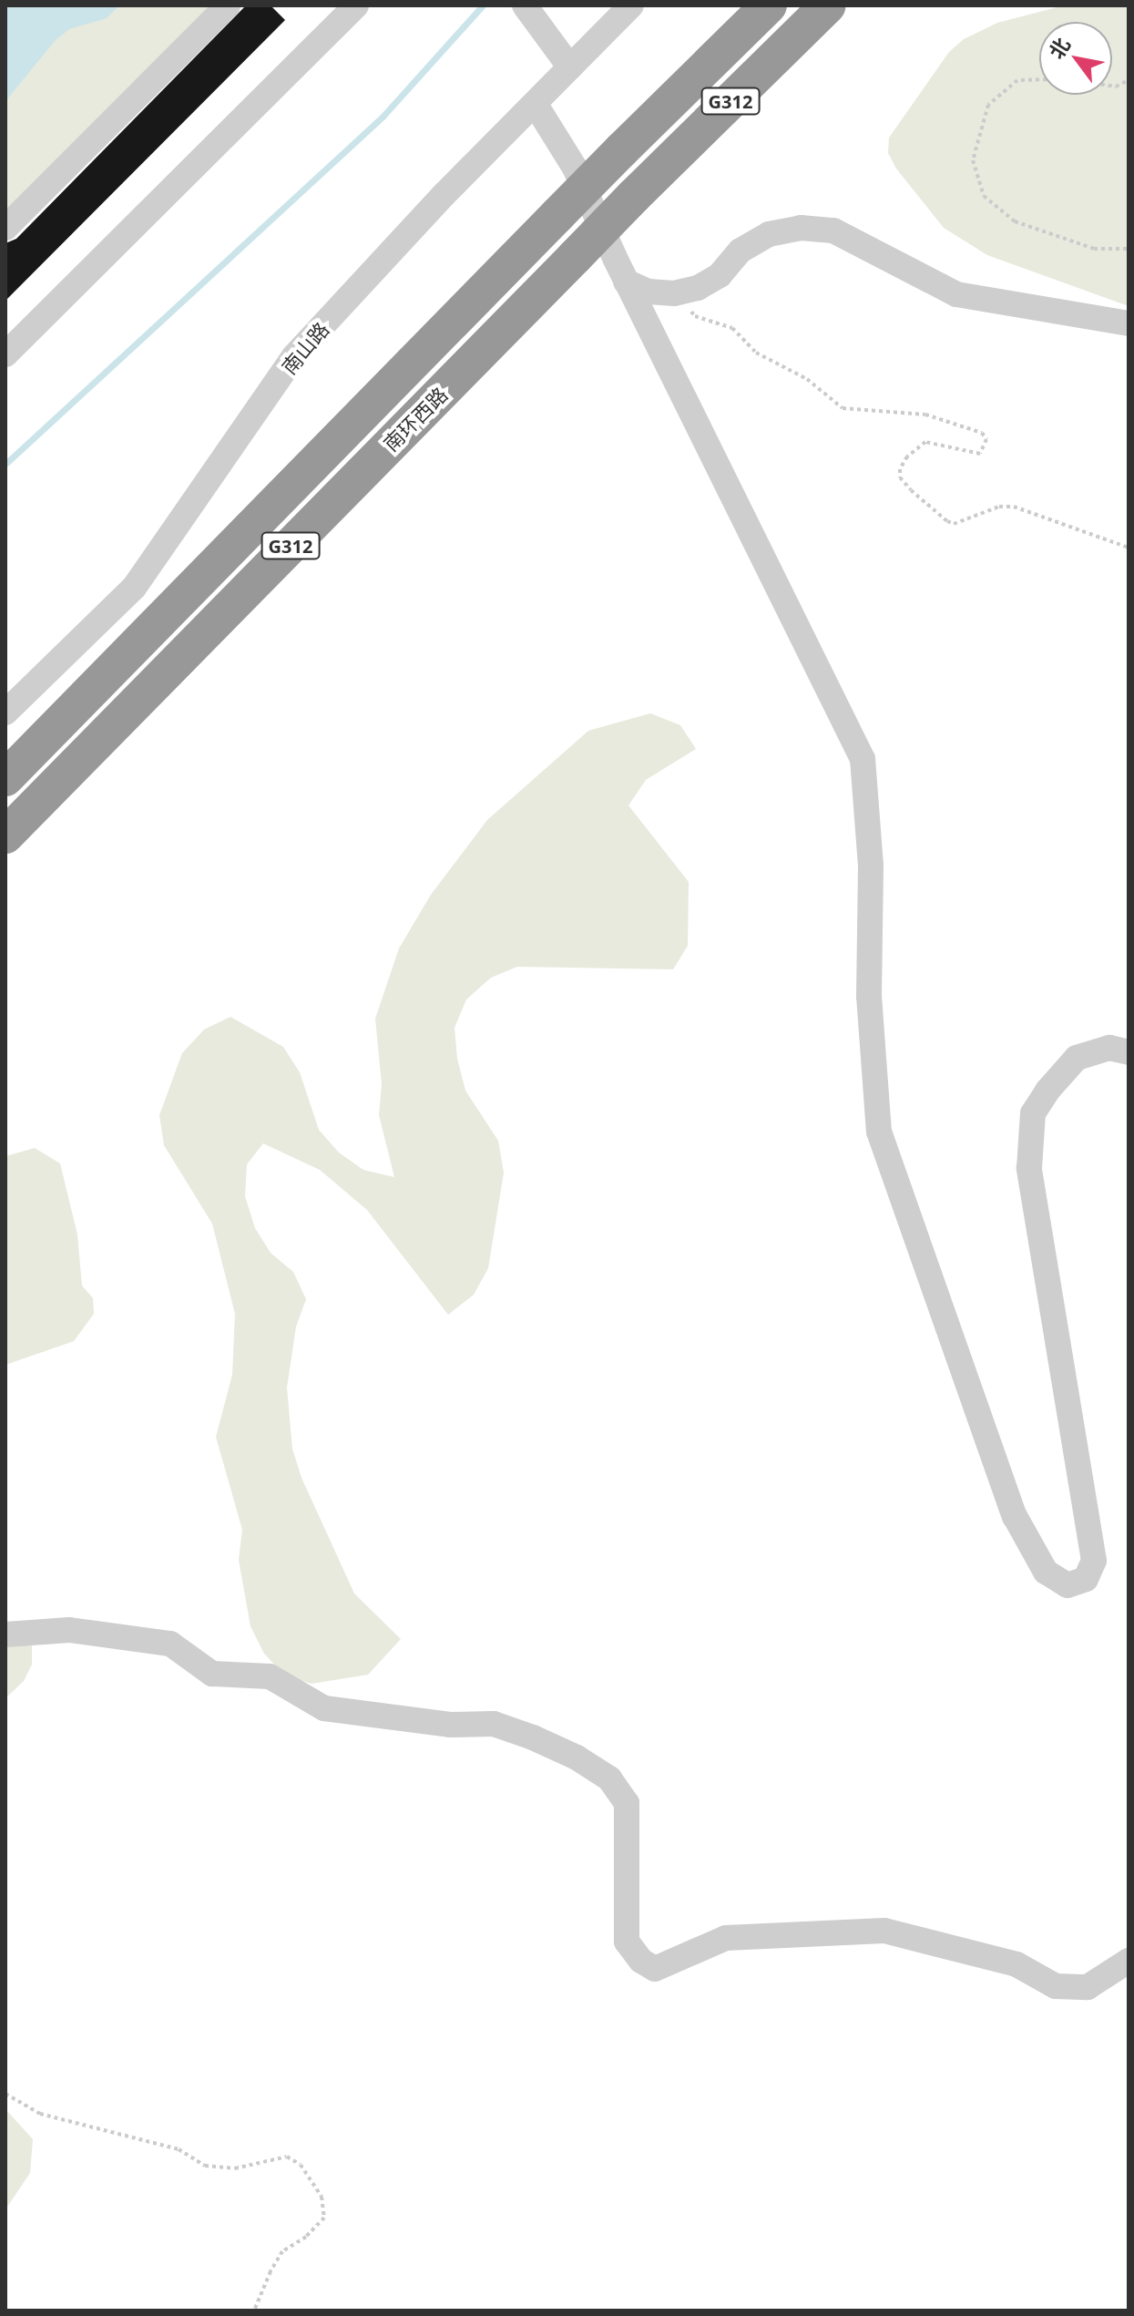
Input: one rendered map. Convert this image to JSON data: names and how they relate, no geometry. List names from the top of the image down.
{
  "streets": {
    "highway": ["G312", "南环西路"],
    "street": ["南山路"]
  },
  "north": "top left"
}
